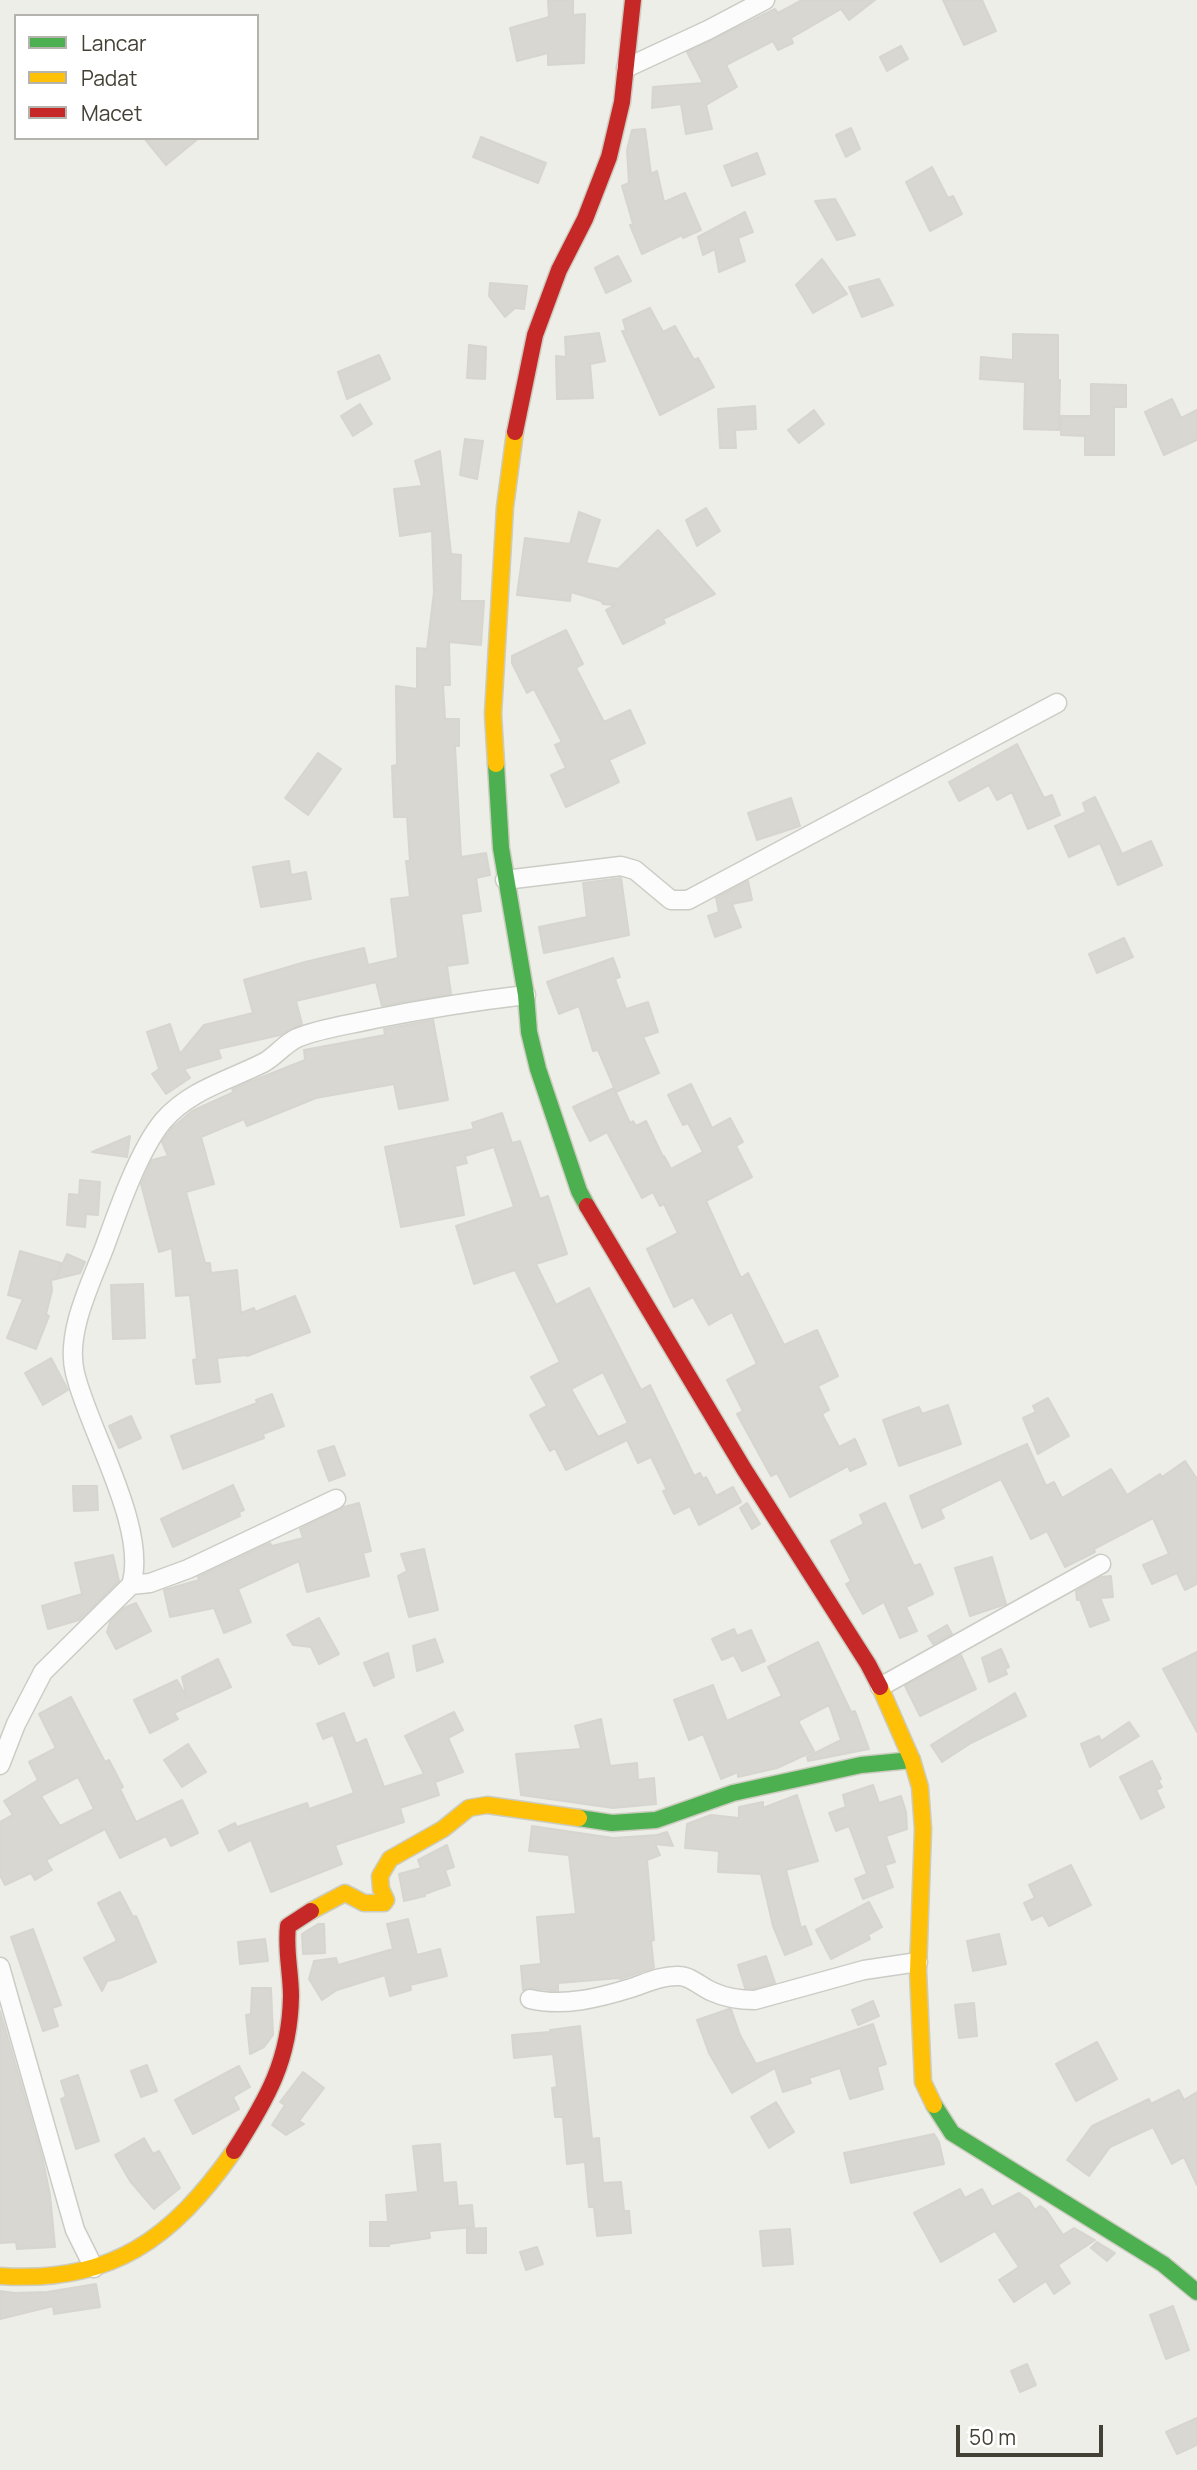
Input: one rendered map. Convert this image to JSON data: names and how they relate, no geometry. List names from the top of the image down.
{
  "legend": ["Lancar", "Padat", "Macet"],
  "scale_bar": "50 m"
}
